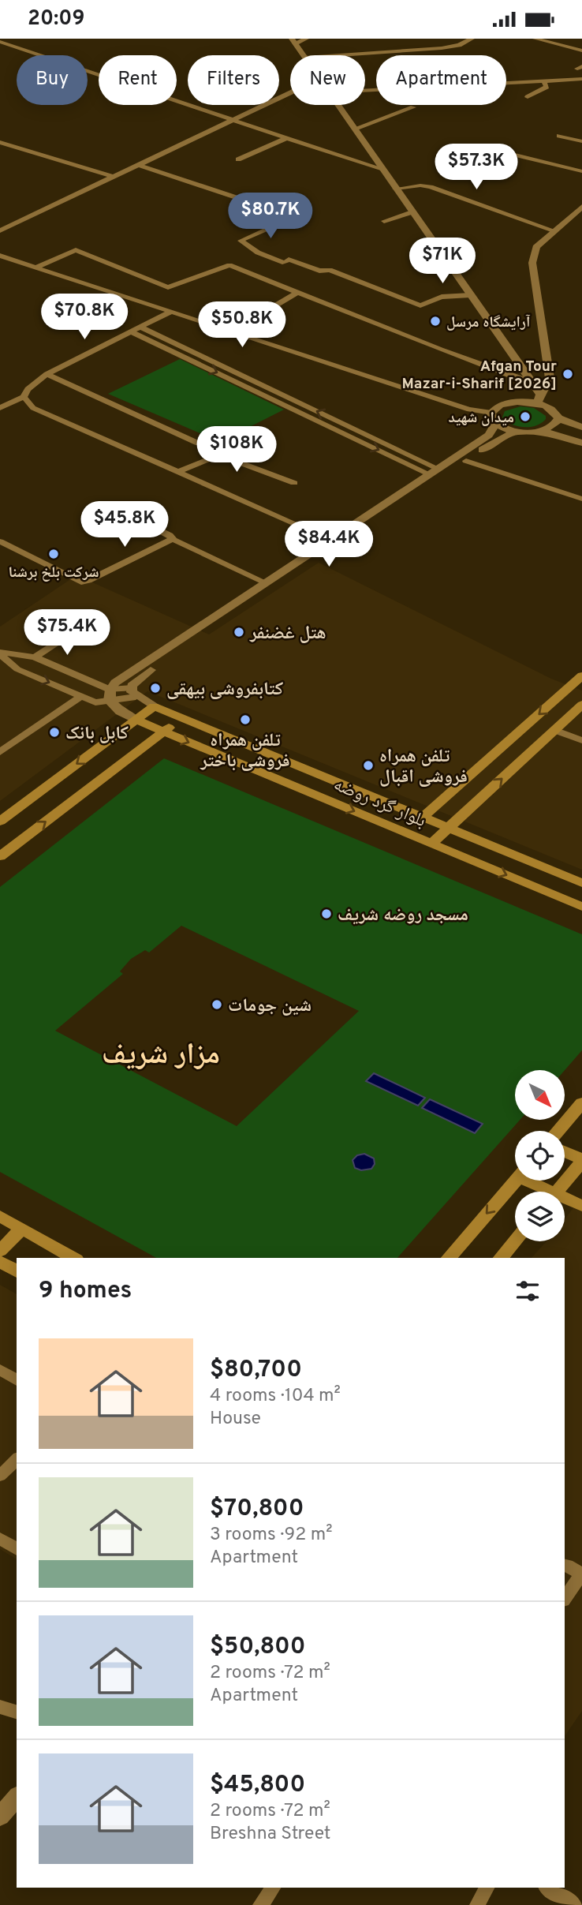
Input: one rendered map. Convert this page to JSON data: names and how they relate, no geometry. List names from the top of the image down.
{
  "streets": {
    "main road": ["بلوار گرد روضه"]
  },
  "districts": ["مزار شريف"],
  "places": [
    "آرایشگاه مرسل",
    "Afgan Tour Mazar-i-Sharif [2026]",
    "میدان شهید",
    "شرکت بلخ برشنا",
    "هتل غضنفر",
    "کتابفروشی بیهقی",
    "تلفن همراه فروشی باختر",
    "کابل بانک",
    "تلفن همراه فروشی اقبال",
    "مسجد روضه شریف",
    "شین جومات"
  ],
  "north": "bottom right",
  "page": {
    "status": "20:09",
    "chip": [
      "Buy",
      "Rent",
      "Filters",
      "New",
      "Apartment"
    ],
    "price": [
      "$57.3K",
      "$80.7K",
      "$71K",
      "$70.8K",
      "$50.8K",
      "$108K",
      "$45.8K",
      "$84.4K",
      "$75.4K"
    ],
    "heading": "9 homes",
    "list": [
      {
        "name": "$80,700",
        "note": "4 rooms · 104 m² · House"
      },
      {
        "name": "$70,800",
        "note": "3 rooms · 92 m² · Apartment"
      },
      {
        "name": "$50,800",
        "note": "2 rooms · 72 m² · Apartment"
      },
      {
        "name": "$45,800",
        "note": "2 rooms · 72 m² · Breshna Street"
      }
    ]
  }
}
